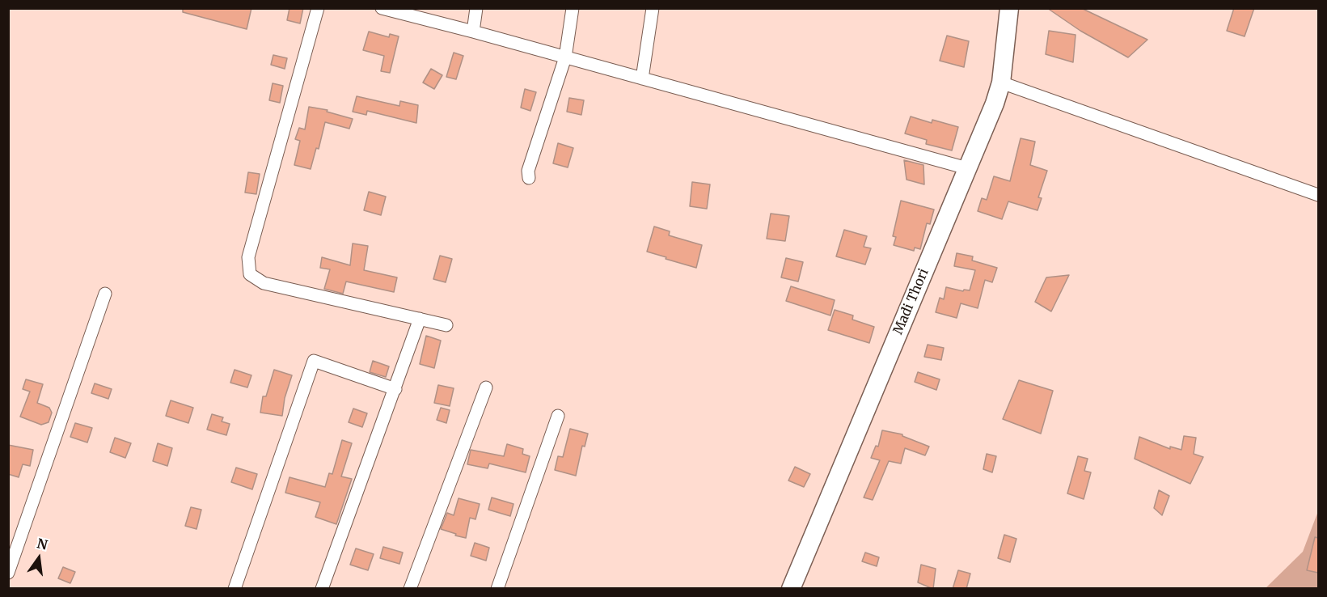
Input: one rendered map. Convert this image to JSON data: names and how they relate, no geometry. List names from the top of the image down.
{
  "streets": {
    "main road": ["Madi Thori"]
  },
  "north": "top"
}
